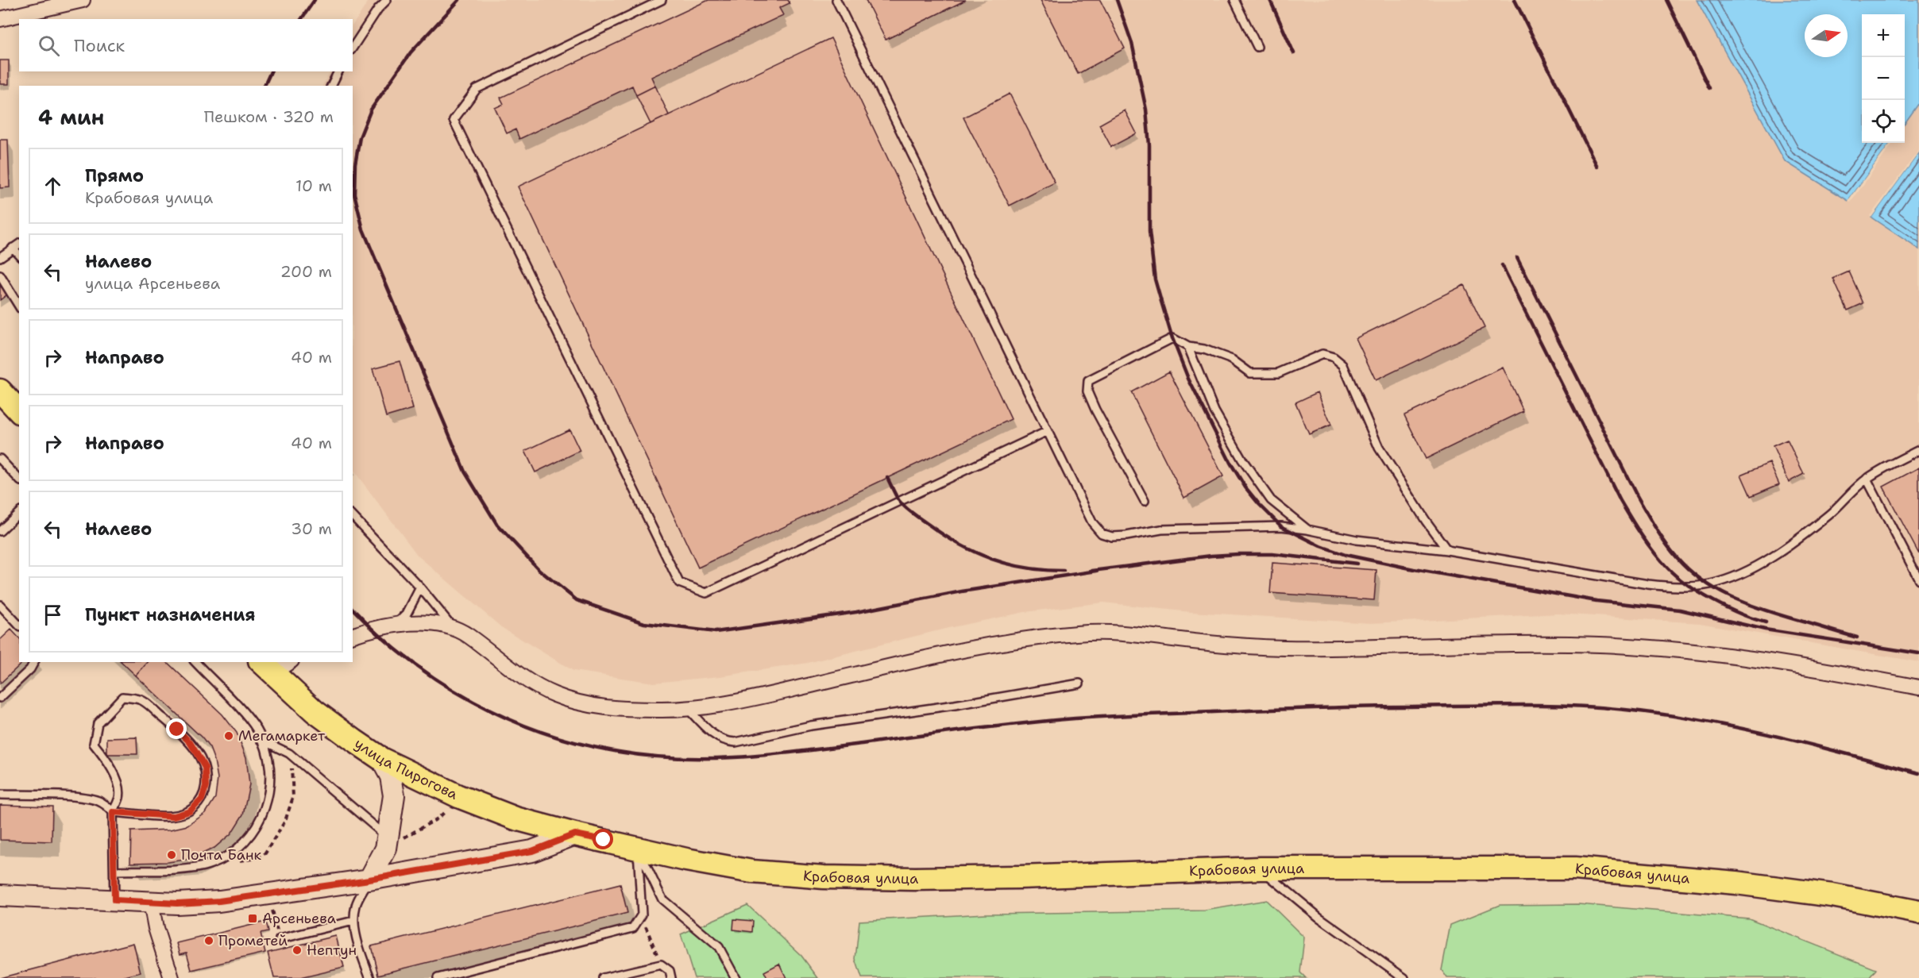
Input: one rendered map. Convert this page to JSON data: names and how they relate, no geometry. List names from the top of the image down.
{
  "streets": {
    "main road": ["улица Пирогова", "Крабовая улица"]
  },
  "crossings": [
    ["улица Пирогова", "Крабовая улица"]
  ],
  "places": {
    "other": [
      "Мегамаркет",
      "Почта Банк",
      "Прометей",
      "Нептун"
    ],
    "transit": ["Арсеньева"]
  },
  "north": "right",
  "page": {
    "map_buttons": ["+", "−"],
    "search": "Поиск",
    "heading": ["4 мин", "Пешком · 320 m"],
    "list": [
      ["Прямо", "Крабовая улица", "10 m"],
      ["Налево", "улица Арсеньева", "200 m"],
      ["Направо", "40 m"],
      ["Направо", "40 m"],
      ["Налево", "30 m"],
      "Пункт назначения"
    ]
  }
}
